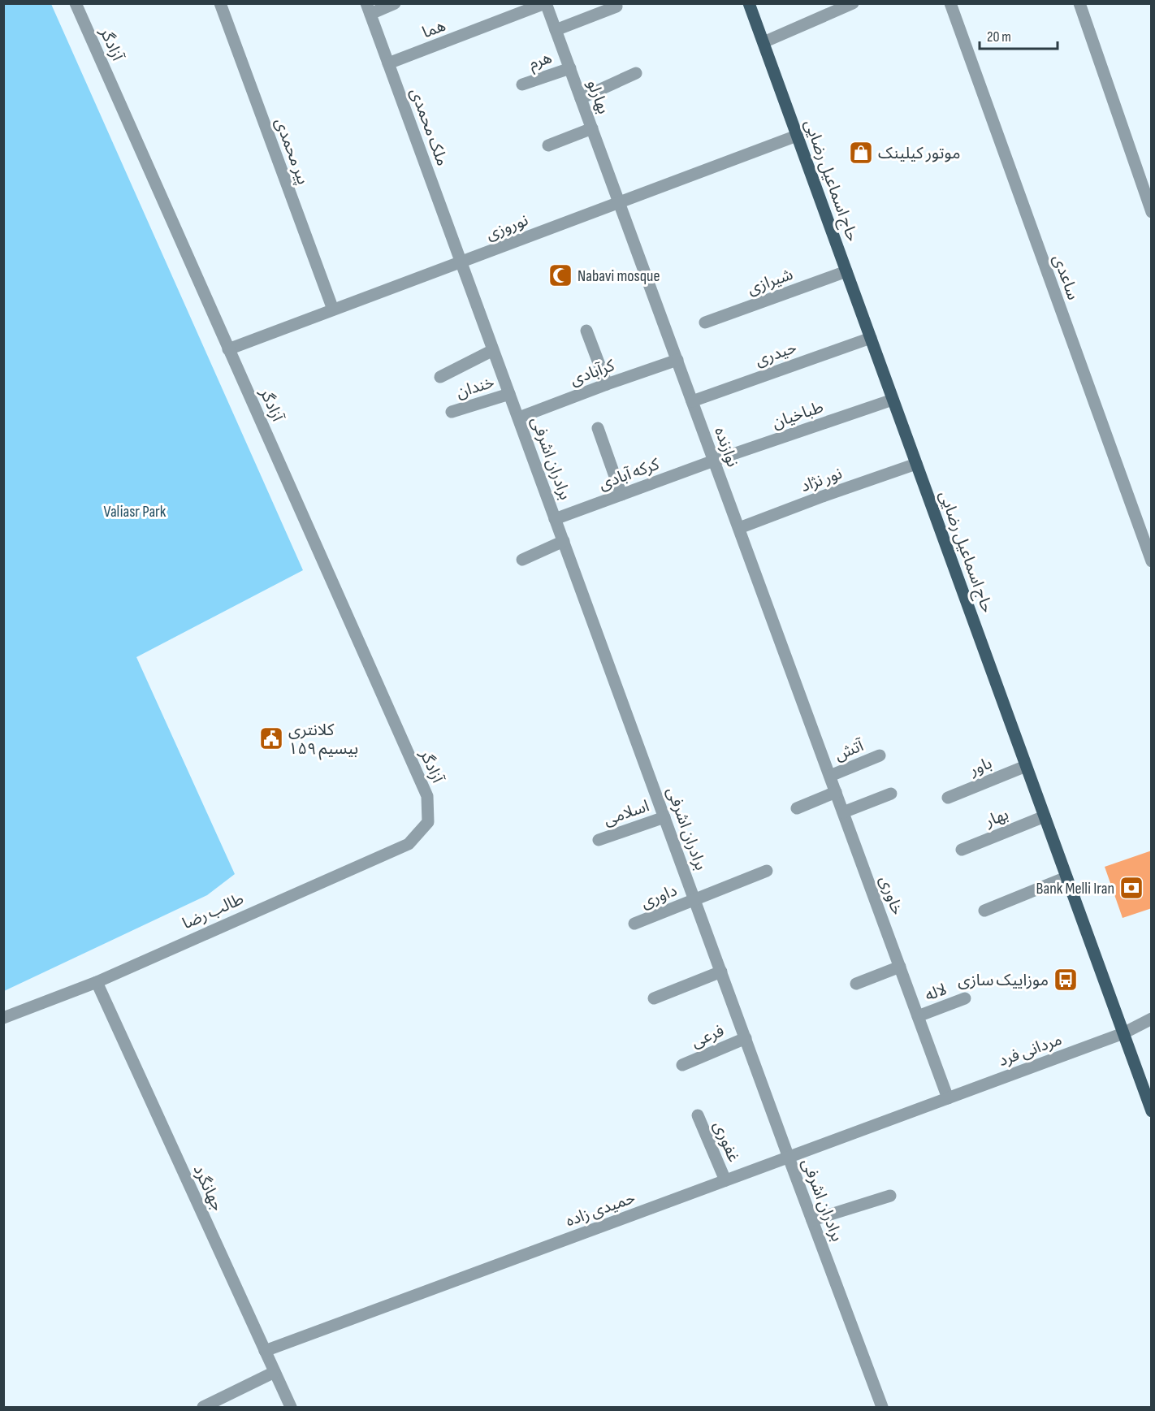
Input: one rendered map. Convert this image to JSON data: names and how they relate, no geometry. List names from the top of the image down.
{
  "streets": {
    "main road": ["حاج اسماعیل رضایی"],
    "street": [
      "هما",
      "آزادگر",
      "هرم",
      "بهارلو",
      "ملک محمدی",
      "پیر محمدی",
      "نوروزی",
      "ساعدی",
      "شیرازی",
      "حیدری",
      "کرآبادی",
      "خندان",
      "طباخیان",
      "نوازنده",
      "برادران اشرفی",
      "کرکه آبادی",
      "نور نژاد",
      "آتش",
      "باور",
      "اسلامی",
      "بهار",
      "خاوری",
      "داوری",
      "طالب رضا",
      "لاله",
      "فرعی",
      "مردانی فرد",
      "غفوری",
      "جهانگرد",
      "حمیدی زاده"
    ]
  },
  "crossings": [
    ["هما", "بهارلو"],
    ["هما", "ملک محمدی"],
    ["آزادگر", "نوروزی"],
    ["آزادگر", "طالب رضا"],
    ["هرم", "بهارلو"],
    ["بهارلو", "نوروزی"],
    ["بهارلو", "نوازنده"],
    ["ملک محمدی", "نوروزی"],
    ["ملک محمدی", "برادران اشرفی"],
    ["پیر محمدی", "نوروزی"],
    ["حاج اسماعیل رضایی", "نوروزی"],
    ["حاج اسماعیل رضایی", "شیرازی"],
    ["حاج اسماعیل رضایی", "حیدری"],
    ["حاج اسماعیل رضایی", "طباخیان"],
    ["حاج اسماعیل رضایی", "نور نژاد"],
    ["حاج اسماعیل رضایی", "باور"],
    ["حاج اسماعیل رضایی", "بهار"],
    ["حاج اسماعیل رضایی", "مردانی فرد"],
    ["نوروزی", "نوازنده"],
    ["نوروزی", "برادران اشرفی"],
    ["حیدری", "نوازنده"],
    ["کرآبادی", "نوازنده"],
    ["کرآبادی", "برادران اشرفی"],
    ["خندان", "برادران اشرفی"],
    ["طباخیان", "نوازنده"],
    ["طباخیان", "کرکه آبادی"],
    ["نوازنده", "کرکه آبادی"],
    ["نوازنده", "نور نژاد"],
    ["نوازنده", "خاوری"],
    ["برادران اشرفی", "کرکه آبادی"],
    ["برادران اشرفی", "اسلامی"],
    ["برادران اشرفی", "داوری"],
    ["برادران اشرفی", "فرعی"],
    ["برادران اشرفی", "حمیدی زاده"],
    ["آتش", "خاوری"],
    ["خاوری", "لاله"],
    ["خاوری", "مردانی فرد"],
    ["خاوری", "حمیدی زاده"],
    ["طالب رضا", "جهانگرد"],
    ["مردانی فرد", "حمیدی زاده"],
    ["غفوری", "حمیدی زاده"],
    ["جهانگرد", "حمیدی زاده"]
  ],
  "parks": ["Valiasr Park"],
  "places": {
    "shop": ["موتور کیلینک"],
    "mosque": ["Nabavi mosque"],
    "public building": ["کلانتری ۱۵۹ بیسیم"],
    "bank": ["Bank Melli Iran"],
    "bus stop": ["موزاییک سازی"]
  },
  "scale_bar": "20 m"
}
